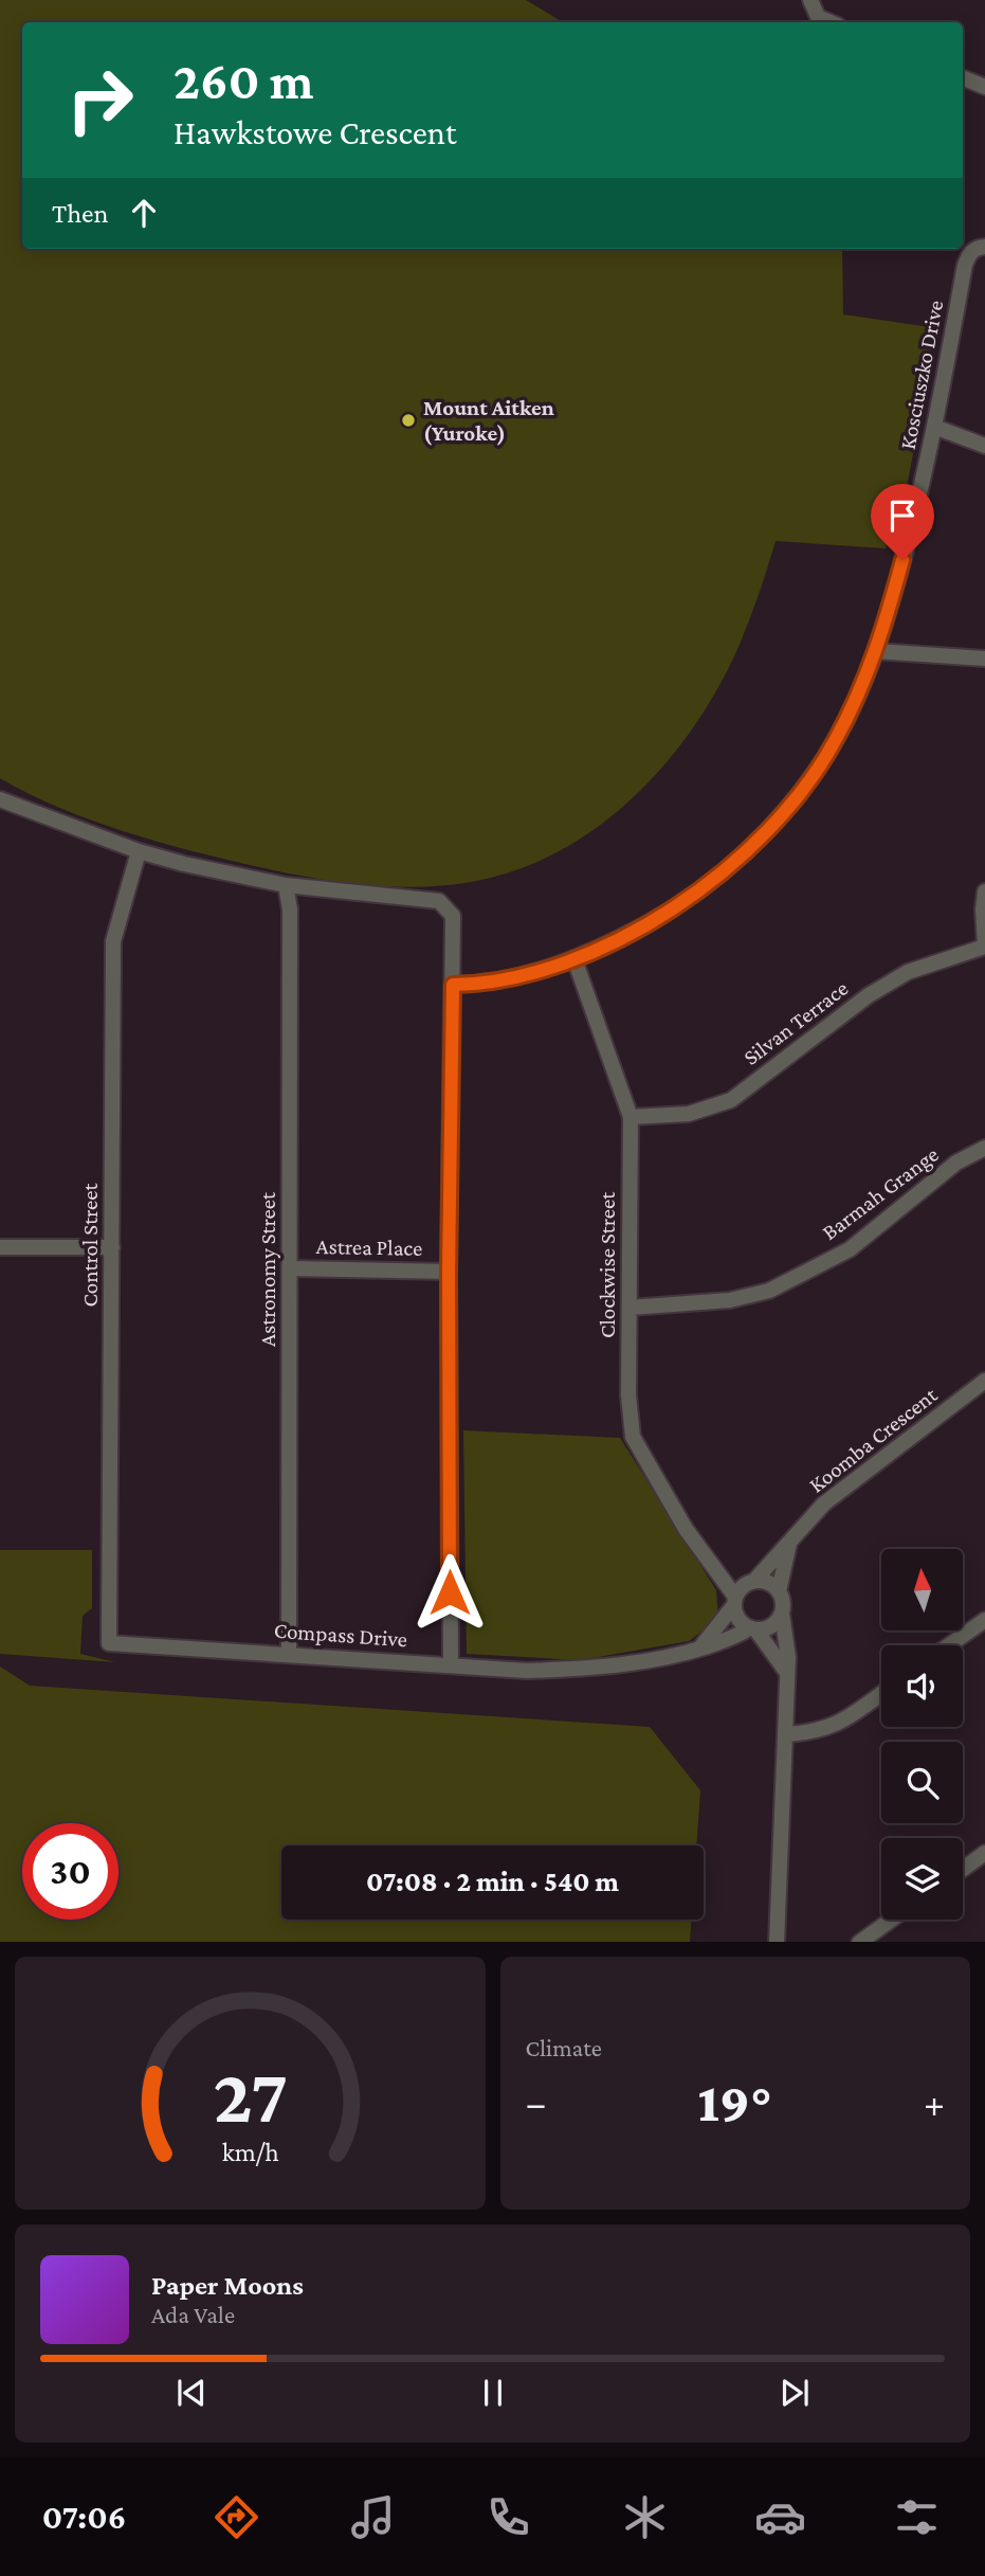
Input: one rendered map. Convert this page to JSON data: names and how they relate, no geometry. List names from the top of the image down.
{
  "streets": {
    "street": [
      "Kosciuszko Drive",
      "Silvan Terrace",
      "Barmah Grange",
      "Control Street",
      "Astrea Place",
      "Clockwise Street",
      "Astronomy Street",
      "Koomba Crescent",
      "Compass Drive"
    ]
  },
  "crossings": [
    ["Kosciuszko Drive", "Clockwise Street"],
    ["Silvan Terrace", "Clockwise Street"],
    ["Barmah Grange", "Clockwise Street"],
    ["Control Street", "Compass Drive"],
    ["Astrea Place", "Astronomy Street"],
    ["Clockwise Street", "Koomba Crescent"],
    ["Clockwise Street", "Compass Drive"],
    ["Astronomy Street", "Compass Drive"],
    ["Koomba Crescent", "Compass Drive"]
  ],
  "places": ["Mount Aitken (Yuroke)"],
  "north": "top",
  "page": {
    "turn": ["260 m", "Hawkstowe Crescent"],
    "then": "Then",
    "limit": "30",
    "trip": "07:08 · 2 min · 540 m",
    "tile": "Climate",
    "heat": ["−", "19°", "+"],
    "song": ["Paper Moons", "Ada Vale"],
    "tabs": "07:06",
    "gauge": ["27", "km/h"]
  }
}
